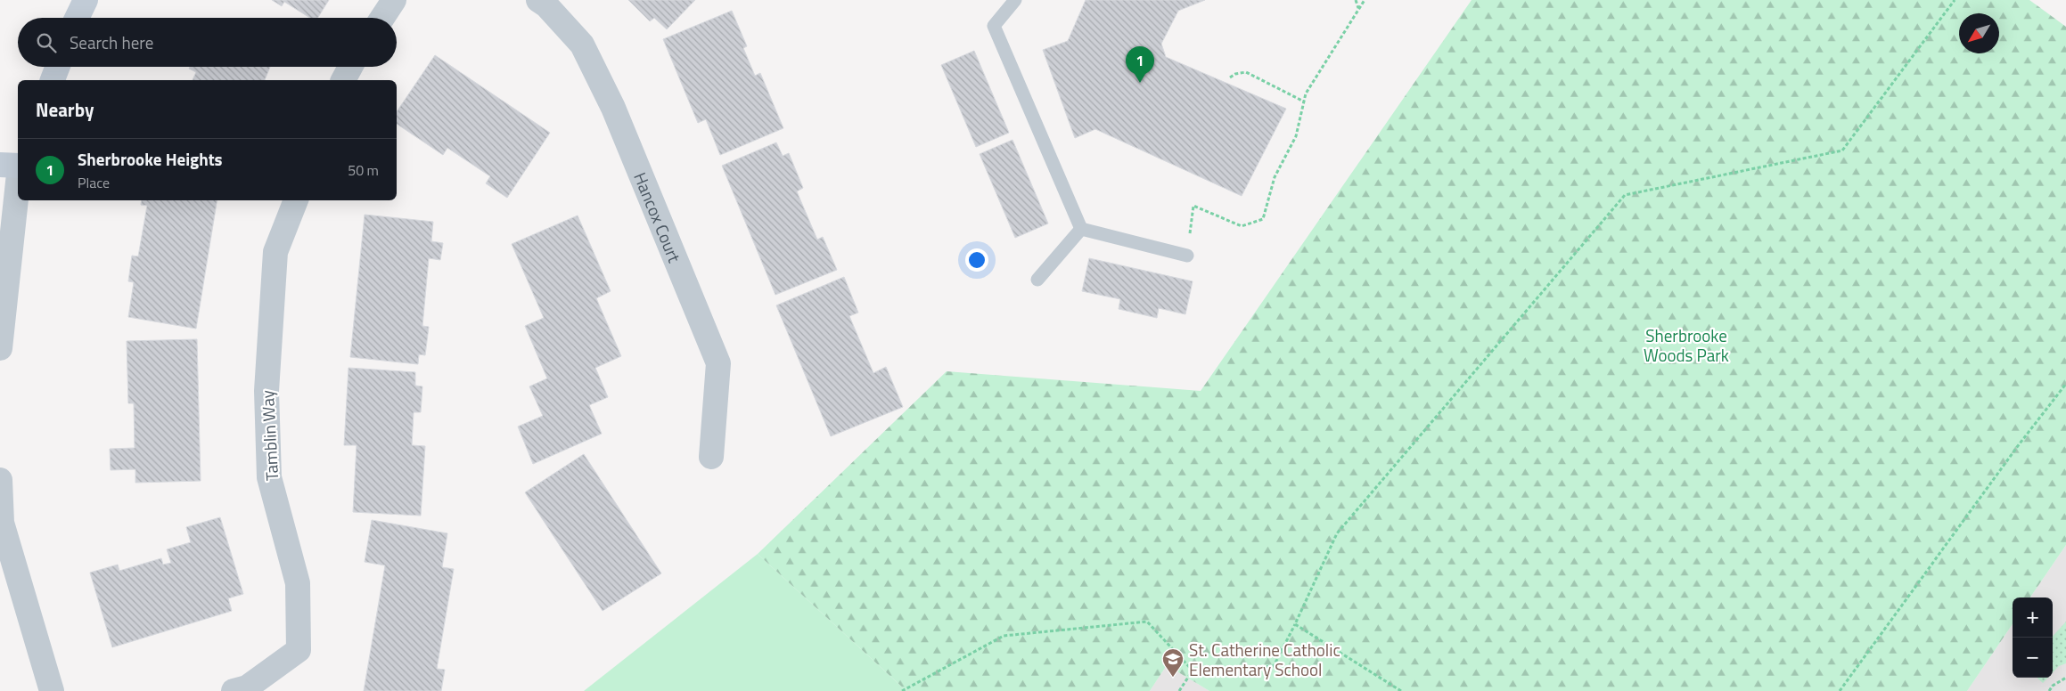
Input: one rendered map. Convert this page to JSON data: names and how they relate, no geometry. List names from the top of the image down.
{
  "streets": {
    "street": ["Hancox Court", "Tamblin Way"]
  },
  "parks": ["Sherbrooke Woods Park"],
  "places": {
    "school or university": ["St. Catherine Catholic Elementary School"]
  },
  "north": "bottom left",
  "page": {
    "search": "Search here",
    "pins": "1",
    "heading": "Nearby",
    "list": [
      {
        "mark": "1",
        "name": "Sherbrooke Heights",
        "note": "Place",
        "value": "50 m"
      }
    ],
    "map_buttons": ["+", "−"]
  }
}
